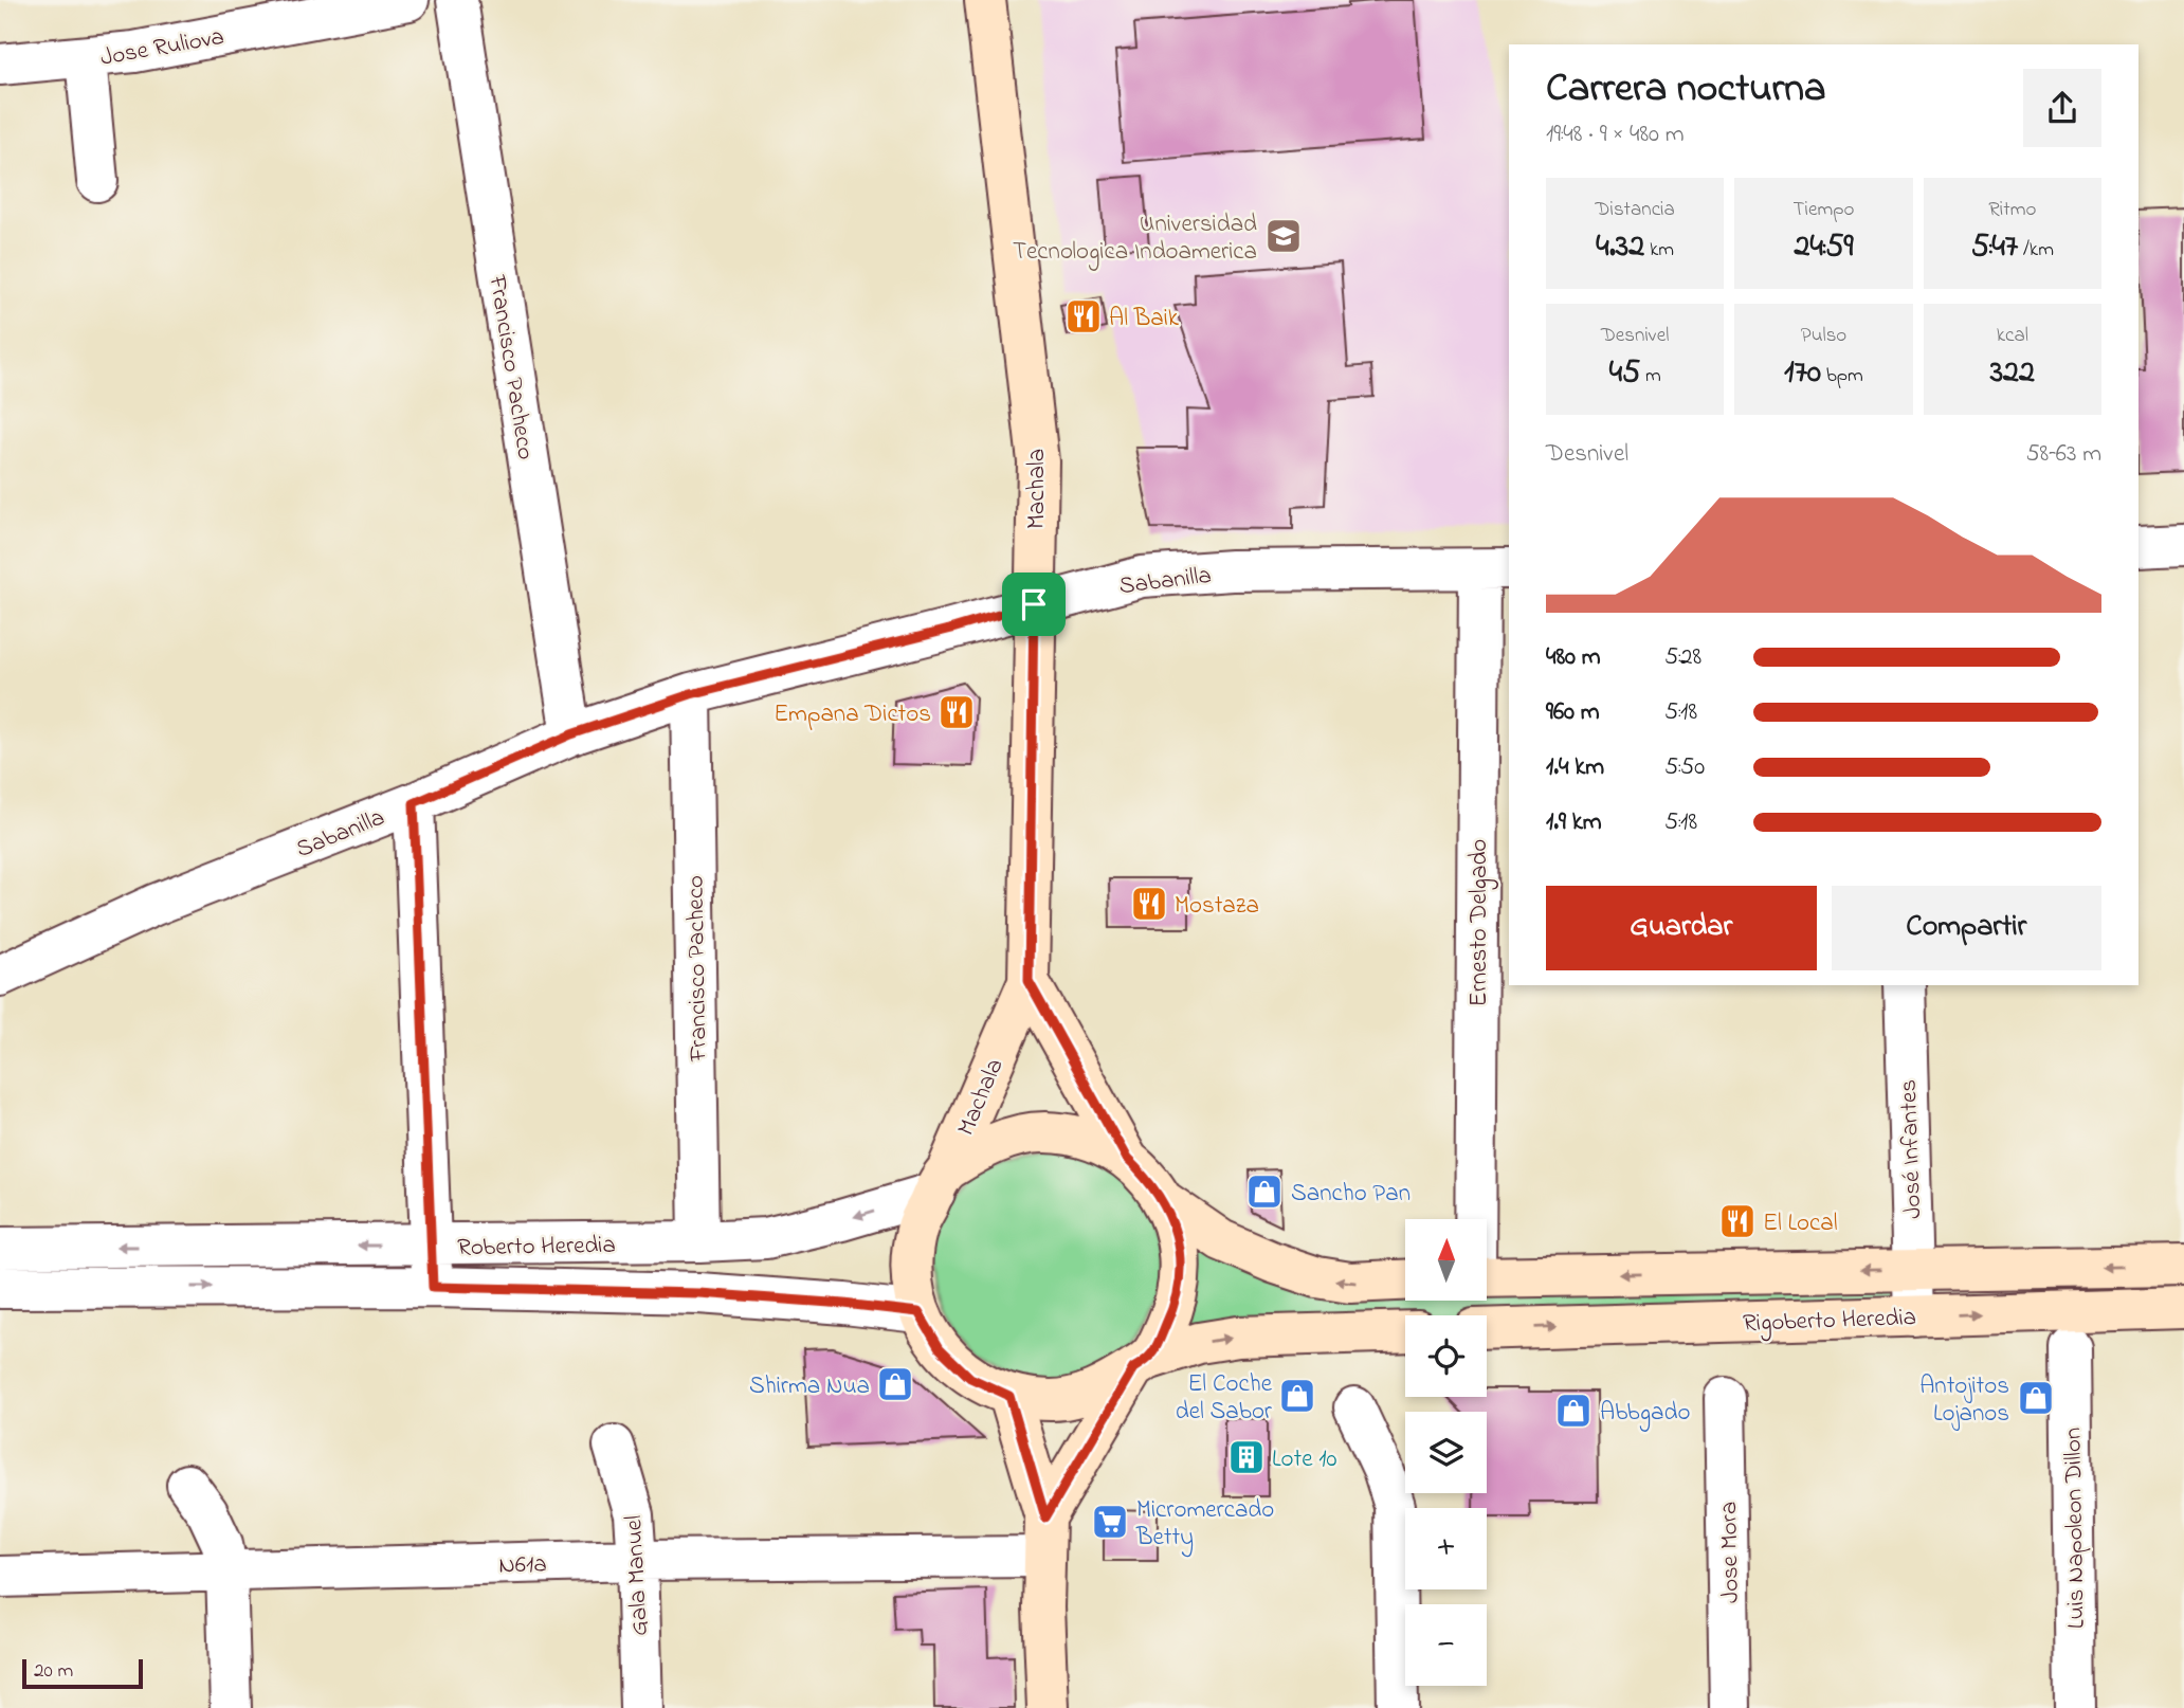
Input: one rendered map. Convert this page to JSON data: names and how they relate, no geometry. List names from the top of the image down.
{
  "streets": {
    "main road": ["Machala", "Rigoberto Heredia"],
    "street": [
      "Jose Ruliova",
      "Francisco Pacheco",
      "Sabanilla",
      "Ernesto Delgado",
      "José Infantes",
      "Roberto Heredia",
      "Luis Napoleon Dillon",
      "Jose Mora",
      "N61a",
      "Gala Manuel"
    ]
  },
  "crossings": [
    ["Francisco Pacheco", "Sabanilla"],
    ["Francisco Pacheco", "Roberto Heredia"],
    ["Machala", "Sabanilla"],
    ["Machala", "Roberto Heredia"],
    ["Sabanilla", "Ernesto Delgado"],
    ["José Infantes", "Rigoberto Heredia"],
    ["N61a", "Gala Manuel"]
  ],
  "places": {
    "school or university": ["Universidad Tecnologica Indoamerica"],
    "restaurant": [
      "Al Baik",
      "Empana Dictos",
      "Mostaza",
      "El Local"
    ],
    "shop": [
      "Sancho Pan",
      "Shirma Nua",
      "El Coche del Sabor",
      "Antojitos Lojanos",
      "Abbgado"
    ],
    "building": ["Lote 10"],
    "supermarket": ["Micromercado Betty"]
  },
  "scale_bar": "20 m",
  "north": "top",
  "page": {
    "heading": ["Carrera nocturna", "19:48 · 9 × 480 m"],
    "stats": [
      ["Distancia", "4.32 km"],
      ["Tiempo", "24:59"],
      ["Ritmo", "5:47 /km"],
      ["Desnivel", "45 m"],
      ["Pulso", "170 bpm"],
      ["kcal", "322"]
    ],
    "chart": ["Desnivel", "58–63 m"],
    "list": [
      {
        "name": "480 m",
        "note": "5:28"
      },
      {
        "name": "960 m",
        "note": "5:18"
      },
      {
        "name": "1.4 km",
        "note": "5:50"
      },
      {
        "name": "1.9 km",
        "note": "5:18"
      }
    ],
    "buttons": ["Guardar", "Compartir"],
    "map_buttons": ["+", "−"],
    "scale": "20 m"
  }
}
